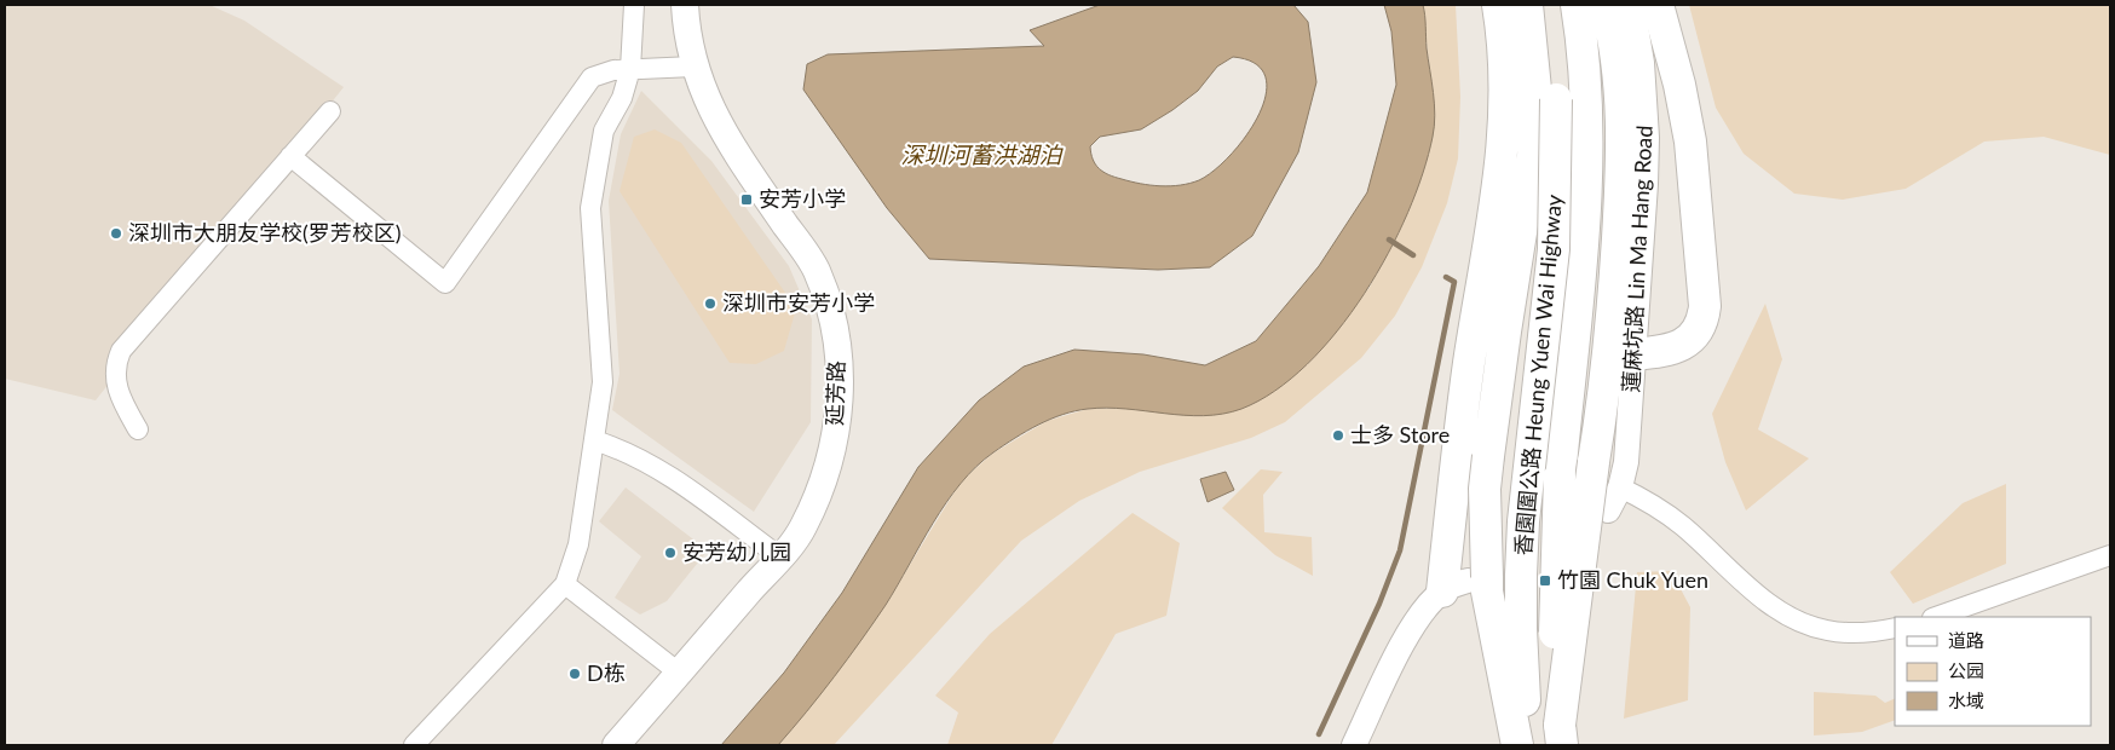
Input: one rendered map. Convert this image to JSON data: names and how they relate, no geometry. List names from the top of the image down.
{
  "streets": {
    "highway": ["香園圍公路 Heung Yuen Wai Highway"],
    "main road": ["延芳路"],
    "street": ["蓮麻坑路 Lin Ma Hang Road"]
  },
  "water": ["深圳河蓄洪湖泊"],
  "places": {
    "transit": ["安芳小学", "竹園 Chuk Yuen"],
    "other": [
      "深圳市大朋友学校(罗芳校区)",
      "深圳市安芳小学",
      "士多 Store",
      "安芳幼儿园",
      "D栋"
    ]
  },
  "legend": ["道路", "公园", "水域"]
}
